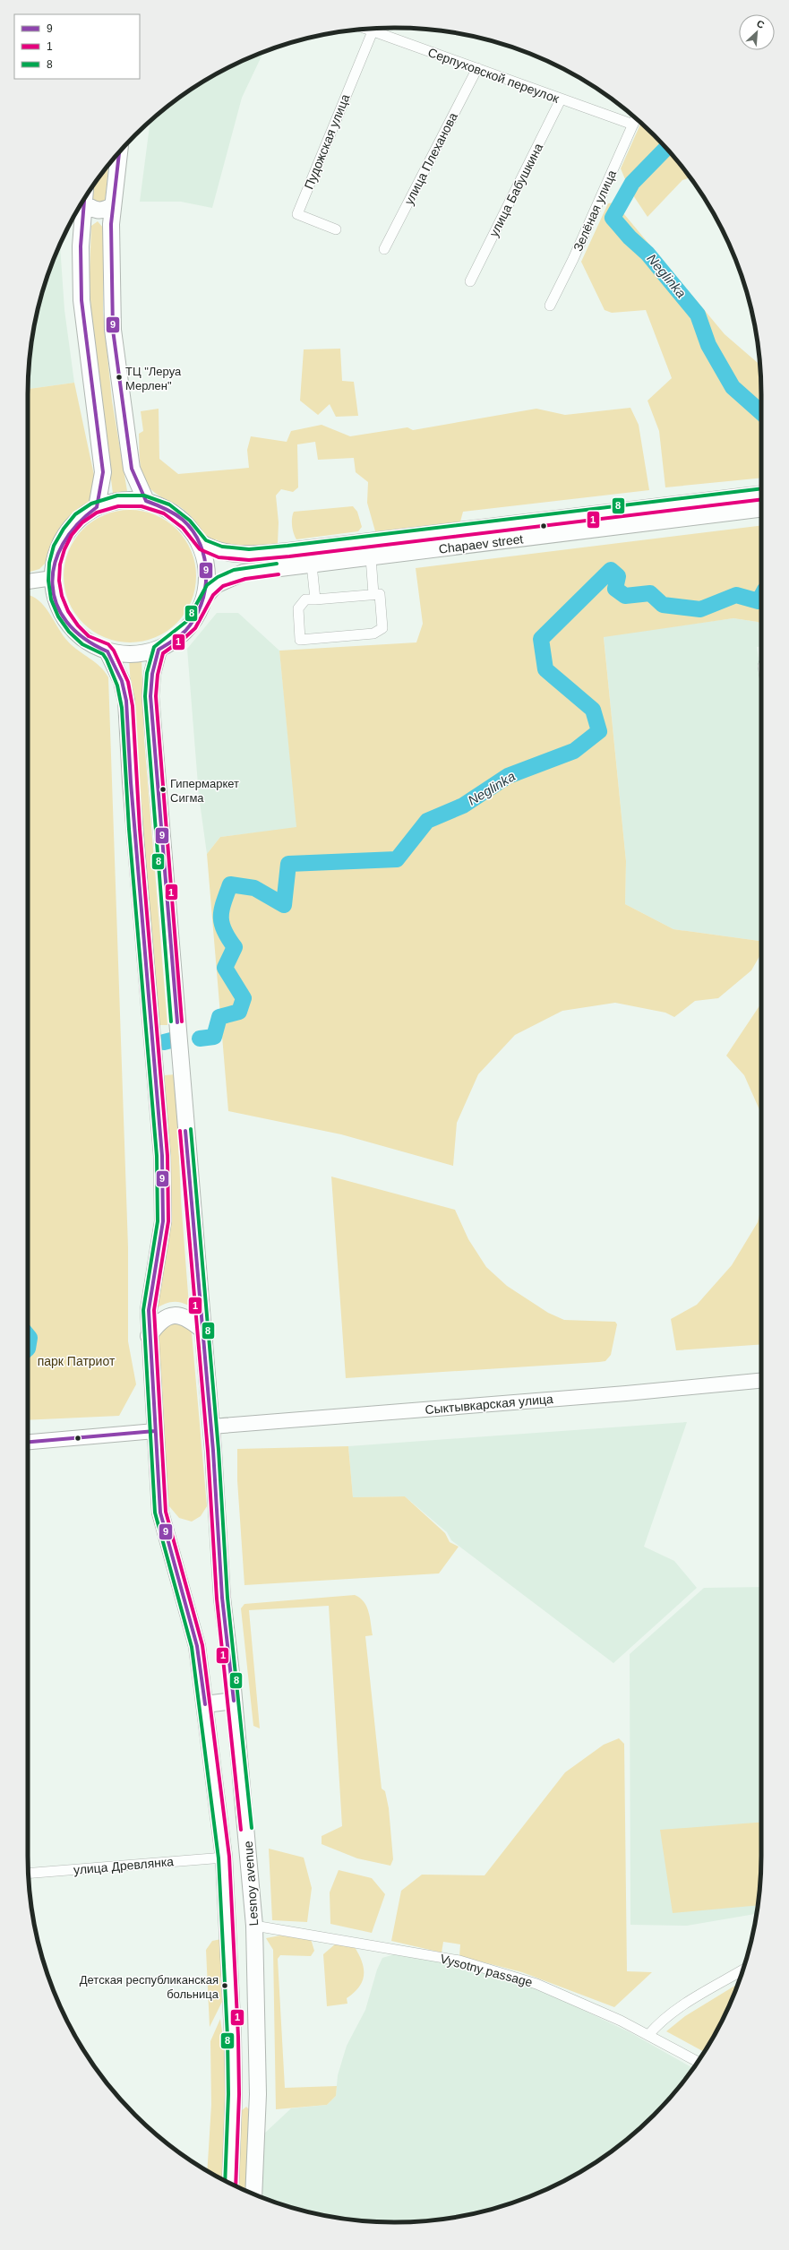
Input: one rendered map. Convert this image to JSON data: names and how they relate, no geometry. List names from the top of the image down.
{
  "streets": {
    "main road": ["Chapaev street", "Сыктывкарская улица", "Lesnoy avenue"],
    "street": [
      "Серпуховской переулок",
      "Пудожская улица",
      "улица Плеханова",
      "улица Бабушкина",
      "Зелёная улица",
      "улица Древлянка",
      "Vysotny passage"
    ]
  },
  "crossings": [
    ["Серпуховской переулок", "Пудожская улица"],
    ["Серпуховской переулок", "улица Плеханова"],
    ["Серпуховской переулок", "улица Бабушкина"],
    ["Серпуховской переулок", "Зелёная улица"],
    ["Сыктывкарская улица", "Lesnoy avenue"],
    ["улица Древлянка", "Lesnoy avenue"],
    ["Lesnoy avenue", "Vysotny passage"]
  ],
  "water": ["Neglinka"],
  "parks": ["парк Патриот"],
  "places": ["ТЦ \"Леруа Мерлен\"", "Гипермаркет Сигма", "Детская республиканская больница"],
  "lines": ["transit line 9", "transit line 8", "transit line 1"],
  "legend": ["9", "1", "8"],
  "north": "top right"
}
